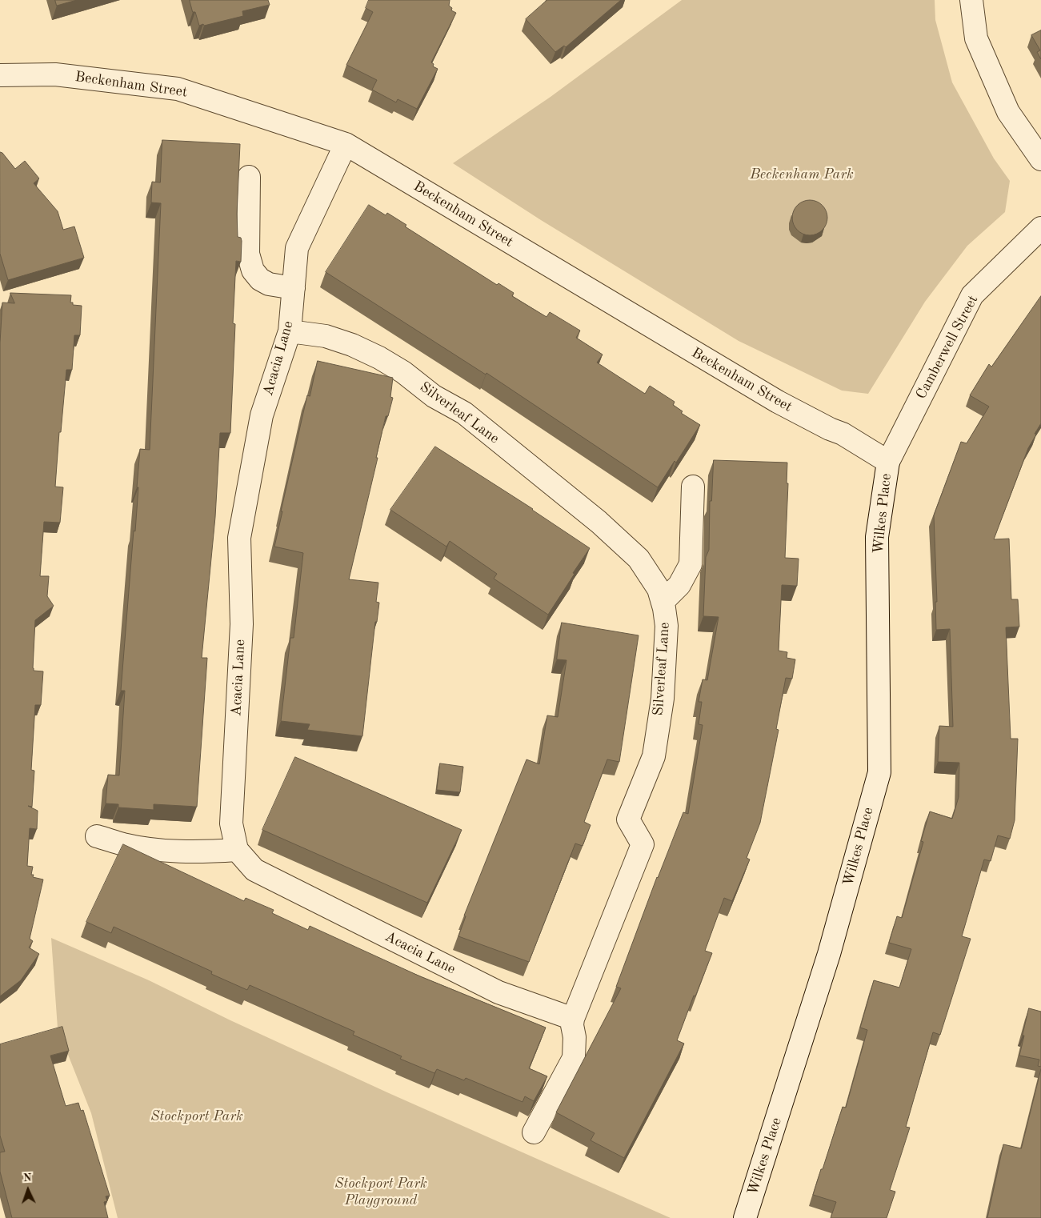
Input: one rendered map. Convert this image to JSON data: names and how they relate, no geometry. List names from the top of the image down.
{
  "streets": {
    "street": [
      "Beckenham Street",
      "Camberwell Street",
      "Acacia Lane",
      "Silverleaf Lane",
      "Wilkes Place"
    ]
  },
  "crossings": [
    ["Beckenham Street", "Camberwell Street"],
    ["Beckenham Street", "Acacia Lane"],
    ["Beckenham Street", "Wilkes Place"],
    ["Camberwell Street", "Wilkes Place"],
    ["Acacia Lane", "Silverleaf Lane"]
  ],
  "parks": ["Beckenham Park", "Stockport Park", "Stockport Park Playground"],
  "north": "top"
}
